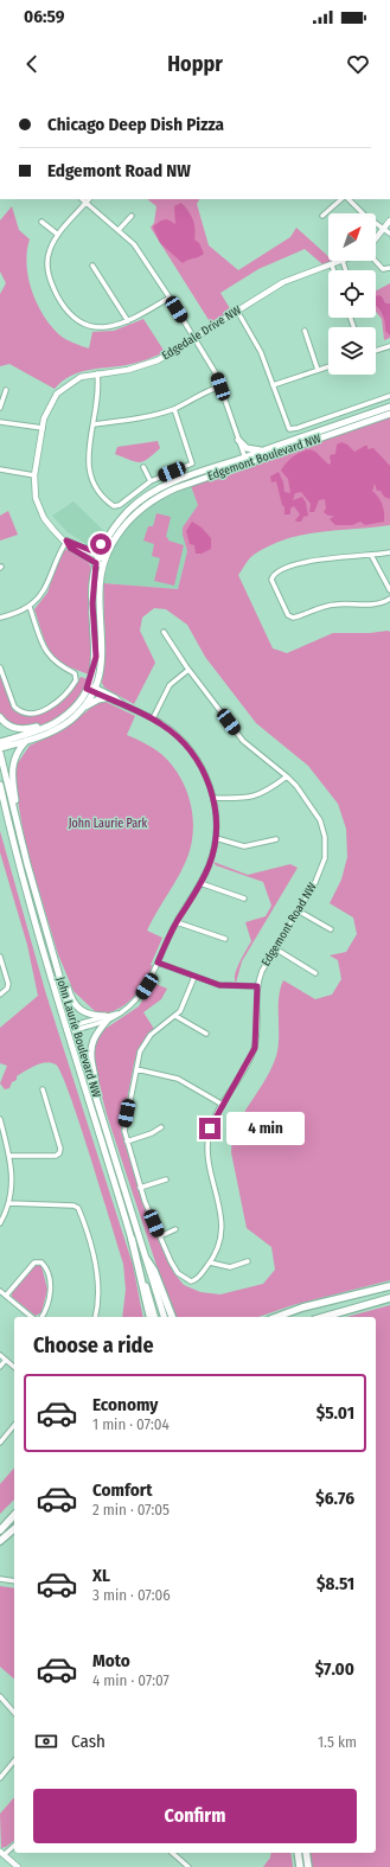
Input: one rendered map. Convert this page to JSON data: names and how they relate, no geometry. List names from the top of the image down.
{
  "streets": {
    "main road": ["Edgemont Boulevard NW", "John Laurie Boulevard NW"],
    "street": ["Edgedale Drive NW", "Edgemont Road NW"]
  },
  "crossings": [
    ["Edgedale Drive NW", "Edgemont Boulevard NW"]
  ],
  "parks": ["John Laurie Park"],
  "north": "top right",
  "page": {
    "status": "06:59",
    "header": "Hoppr",
    "banner": ["Chicago Deep Dish Pizza", "Edgemont Road NW"],
    "bubble": "4 min",
    "heading": "Choose a ride",
    "list": [
      {
        "name": "Economy",
        "note": "1 min · 07:04",
        "value": "$5.01"
      },
      {
        "name": "Comfort",
        "note": "2 min · 07:05",
        "value": "$6.76"
      },
      {
        "name": "XL",
        "note": "3 min · 07:06",
        "value": "$8.51"
      },
      {
        "name": "Moto",
        "note": "4 min · 07:07",
        "value": "$7.00"
      }
    ],
    "pay": ["Cash", "1.5 km"],
    "buttons": "Confirm"
  }
}
